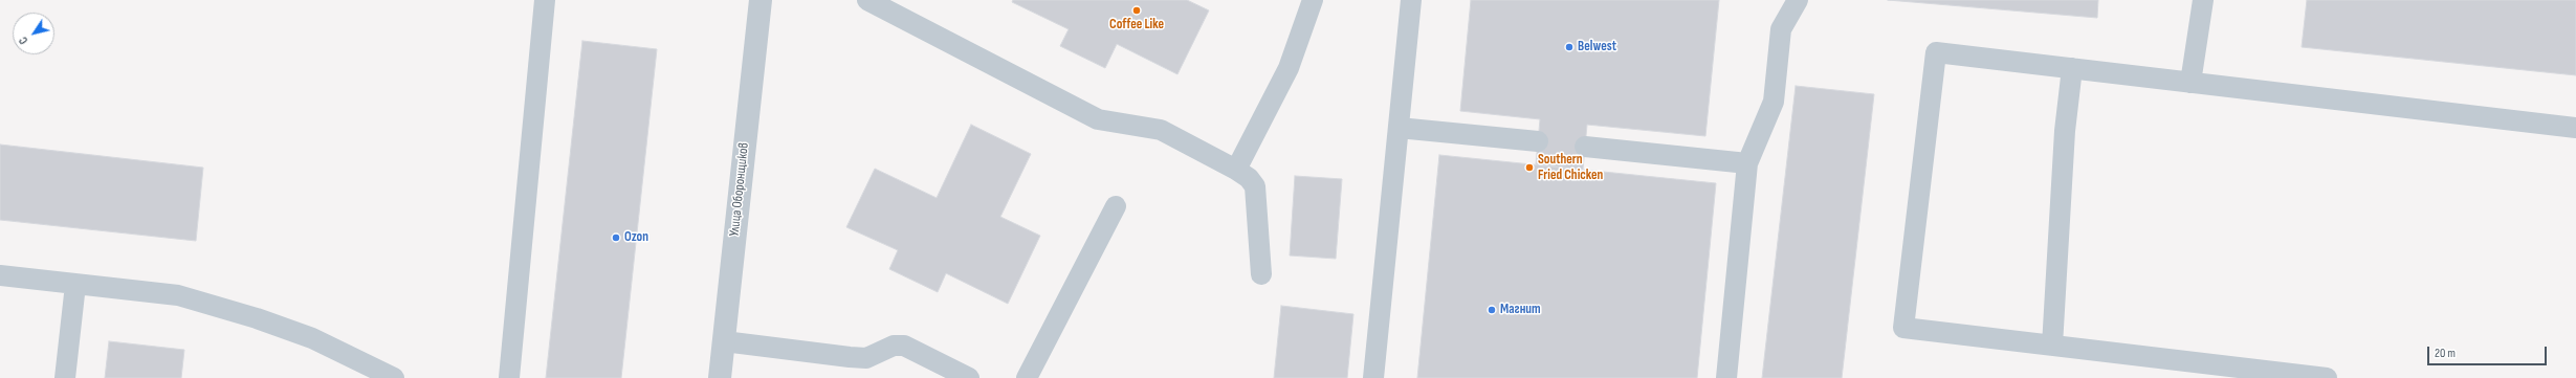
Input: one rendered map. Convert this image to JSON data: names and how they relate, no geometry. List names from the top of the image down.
{
  "streets": {
    "street": ["Улица Оборонщиков"]
  },
  "places": [
    "Coffee Like",
    "Belwest",
    "Southern Fried Chicken",
    "Ozon",
    "Магнит"
  ],
  "scale_bar": "20 m",
  "north": "bottom left"
}
